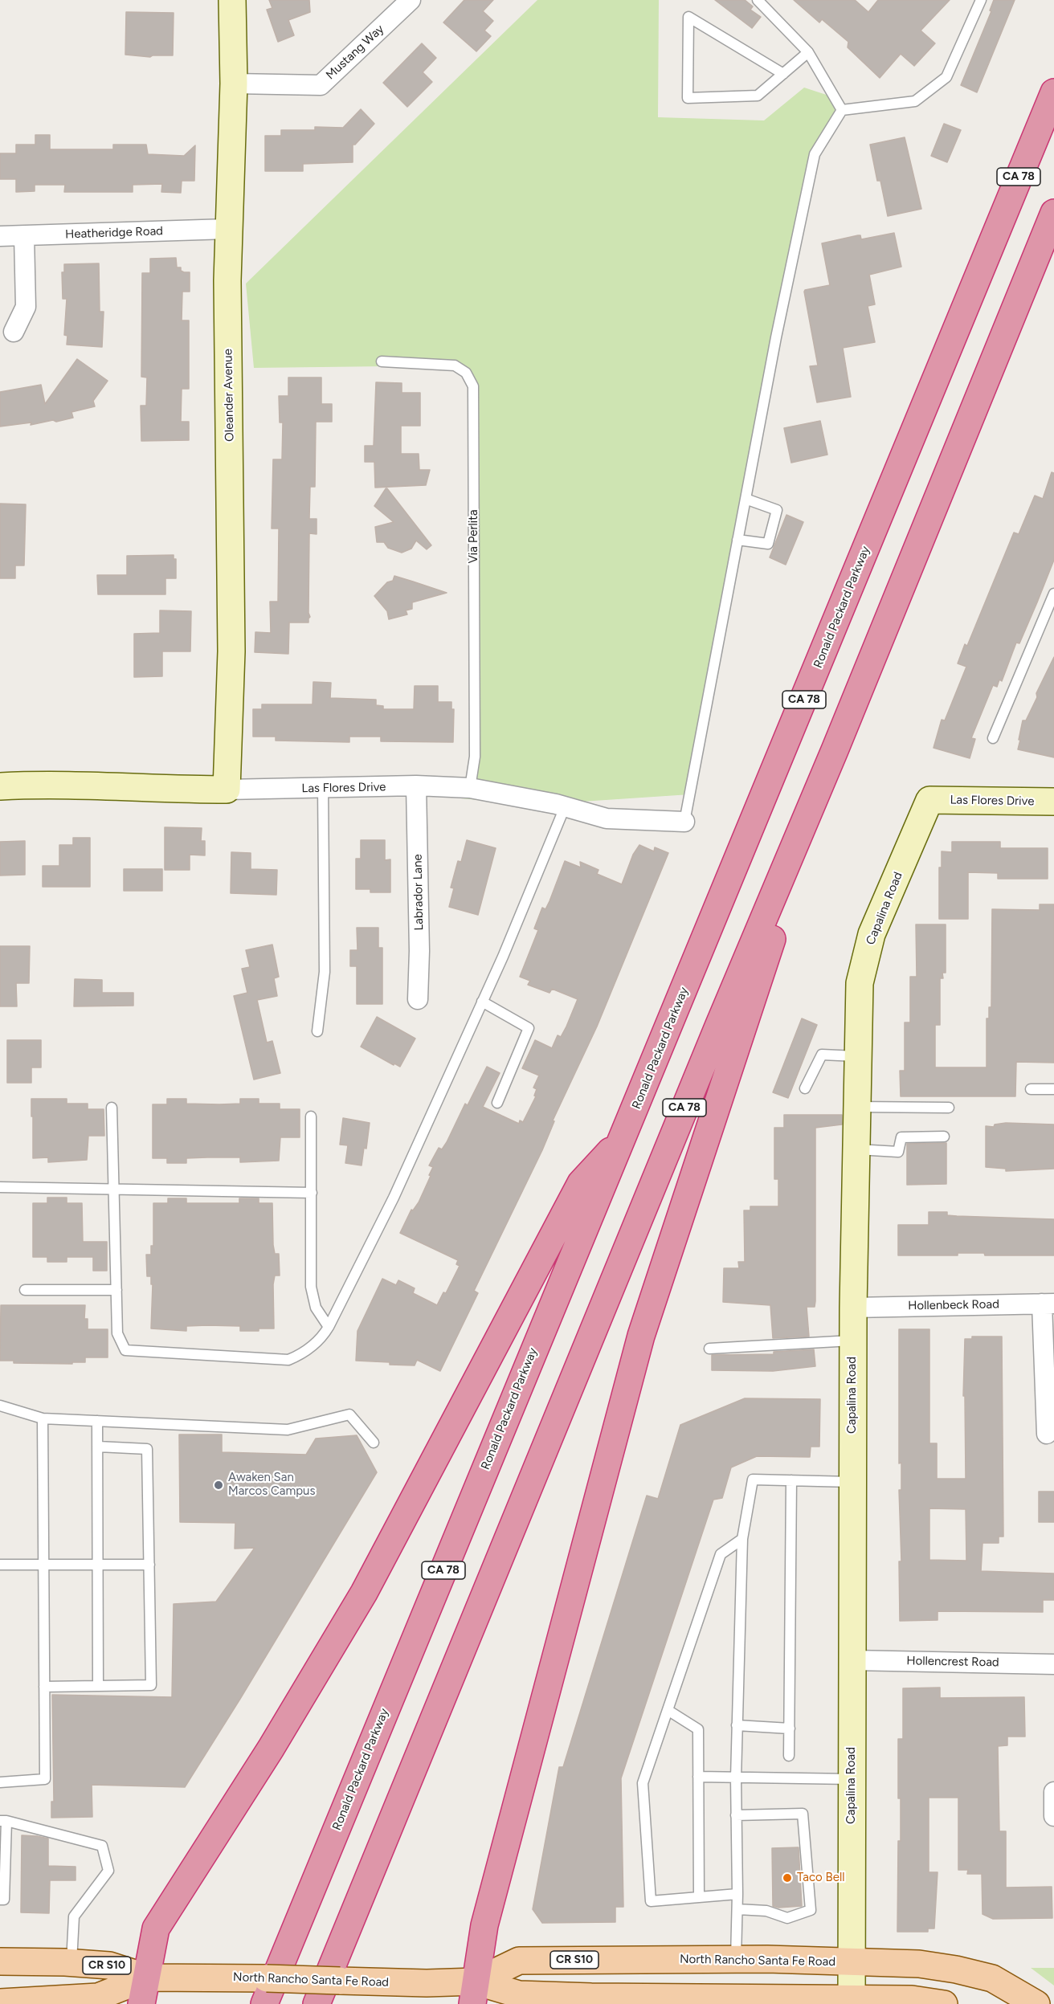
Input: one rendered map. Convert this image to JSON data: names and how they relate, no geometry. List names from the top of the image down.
{
  "streets": {
    "highway": ["CA 78", "Ronald Packard Parkway"],
    "main road": ["CR S10", "North Rancho Santa Fe Road"],
    "street": [
      "Mustang Way",
      "Heatheridge Road",
      "Oleander Avenue",
      "Las Flores Drive",
      "Labrador Lane",
      "Capalina Road",
      "Hollenbeck Road",
      "Hollencrest Road"
    ],
    "lane": ["Via Perlita"]
  },
  "crossings": [
    ["Mustang Way", "Oleander Avenue"],
    ["Heatheridge Road", "Oleander Avenue"],
    ["Oleander Avenue", "Las Flores Drive"],
    ["Via Perlita", "Las Flores Drive"],
    ["Las Flores Drive", "Labrador Lane"],
    ["Las Flores Drive", "Capalina Road"],
    ["Capalina Road", "Hollenbeck Road"],
    ["Capalina Road", "Hollencrest Road"],
    ["Capalina Road", "North Rancho Santa Fe Road"],
    ["CR S10", "North Rancho Santa Fe Road"]
  ],
  "places": ["Awaken San Marcos Campus", "Taco Bell"]
}
